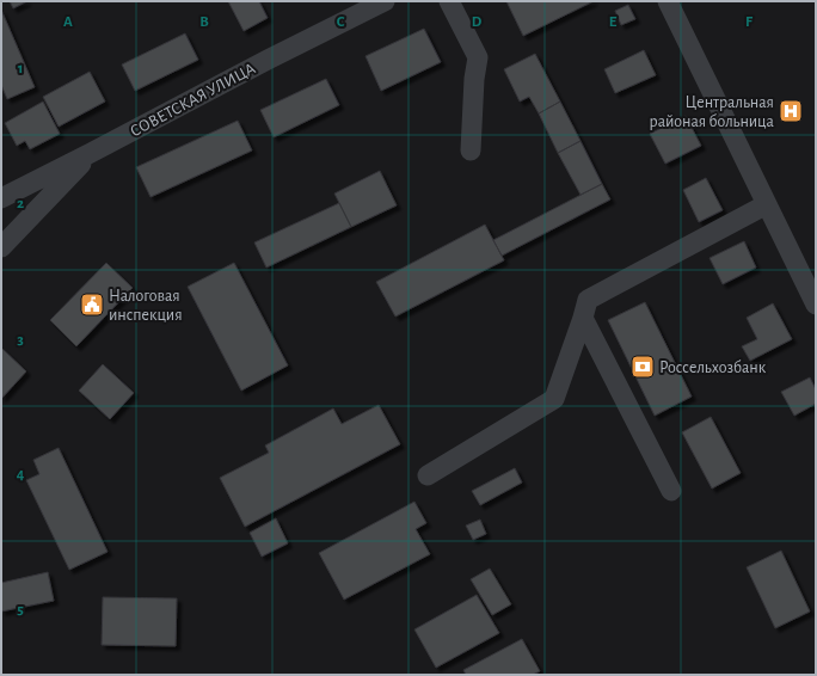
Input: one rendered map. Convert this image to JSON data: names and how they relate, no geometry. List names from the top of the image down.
{
  "streets": {
    "street": ["СОВЕТСКАЯ УЛИЦА"]
  },
  "places": {
    "hospital": ["Центральная районая больница"],
    "public building": ["Налоговая инспекция"],
    "bank": ["Россельхозбанк"]
  },
  "grid": {
    "columns": [
      "A",
      "B",
      "C",
      "D",
      "E",
      "F"
    ],
    "rows": [
      "1",
      "2",
      "3",
      "4",
      "5"
    ]
  }
}
